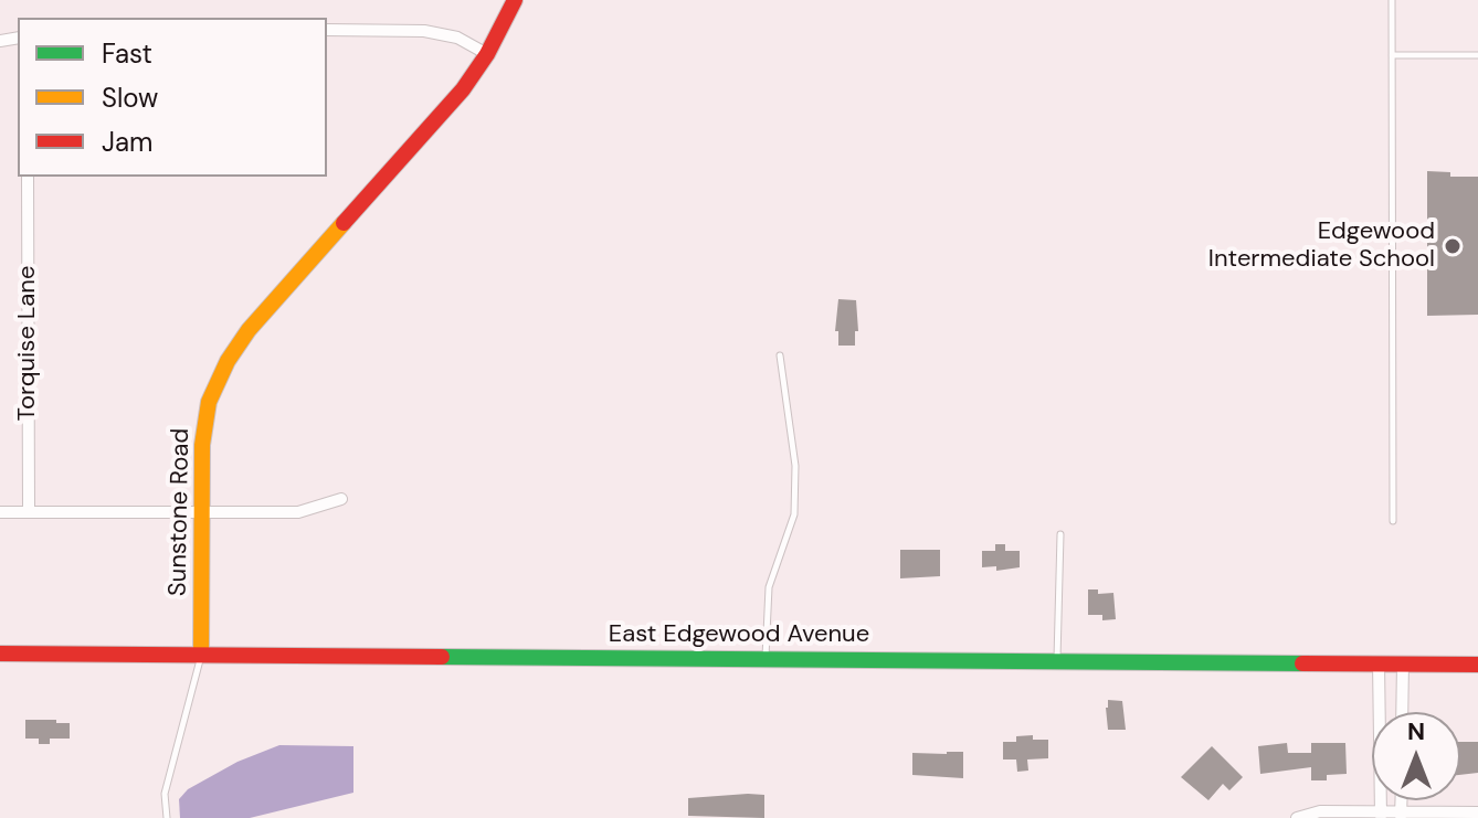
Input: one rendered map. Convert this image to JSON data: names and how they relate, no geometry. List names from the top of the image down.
{
  "streets": {
    "main road": ["Sunstone Road", "East Edgewood Avenue"],
    "street": ["Torquise Lane"]
  },
  "crossings": [
    ["Sunstone Road", "East Edgewood Avenue"]
  ],
  "places": ["Edgewood Intermediate School"],
  "legend": ["Fast", "Slow", "Jam"],
  "north": "top"
}
